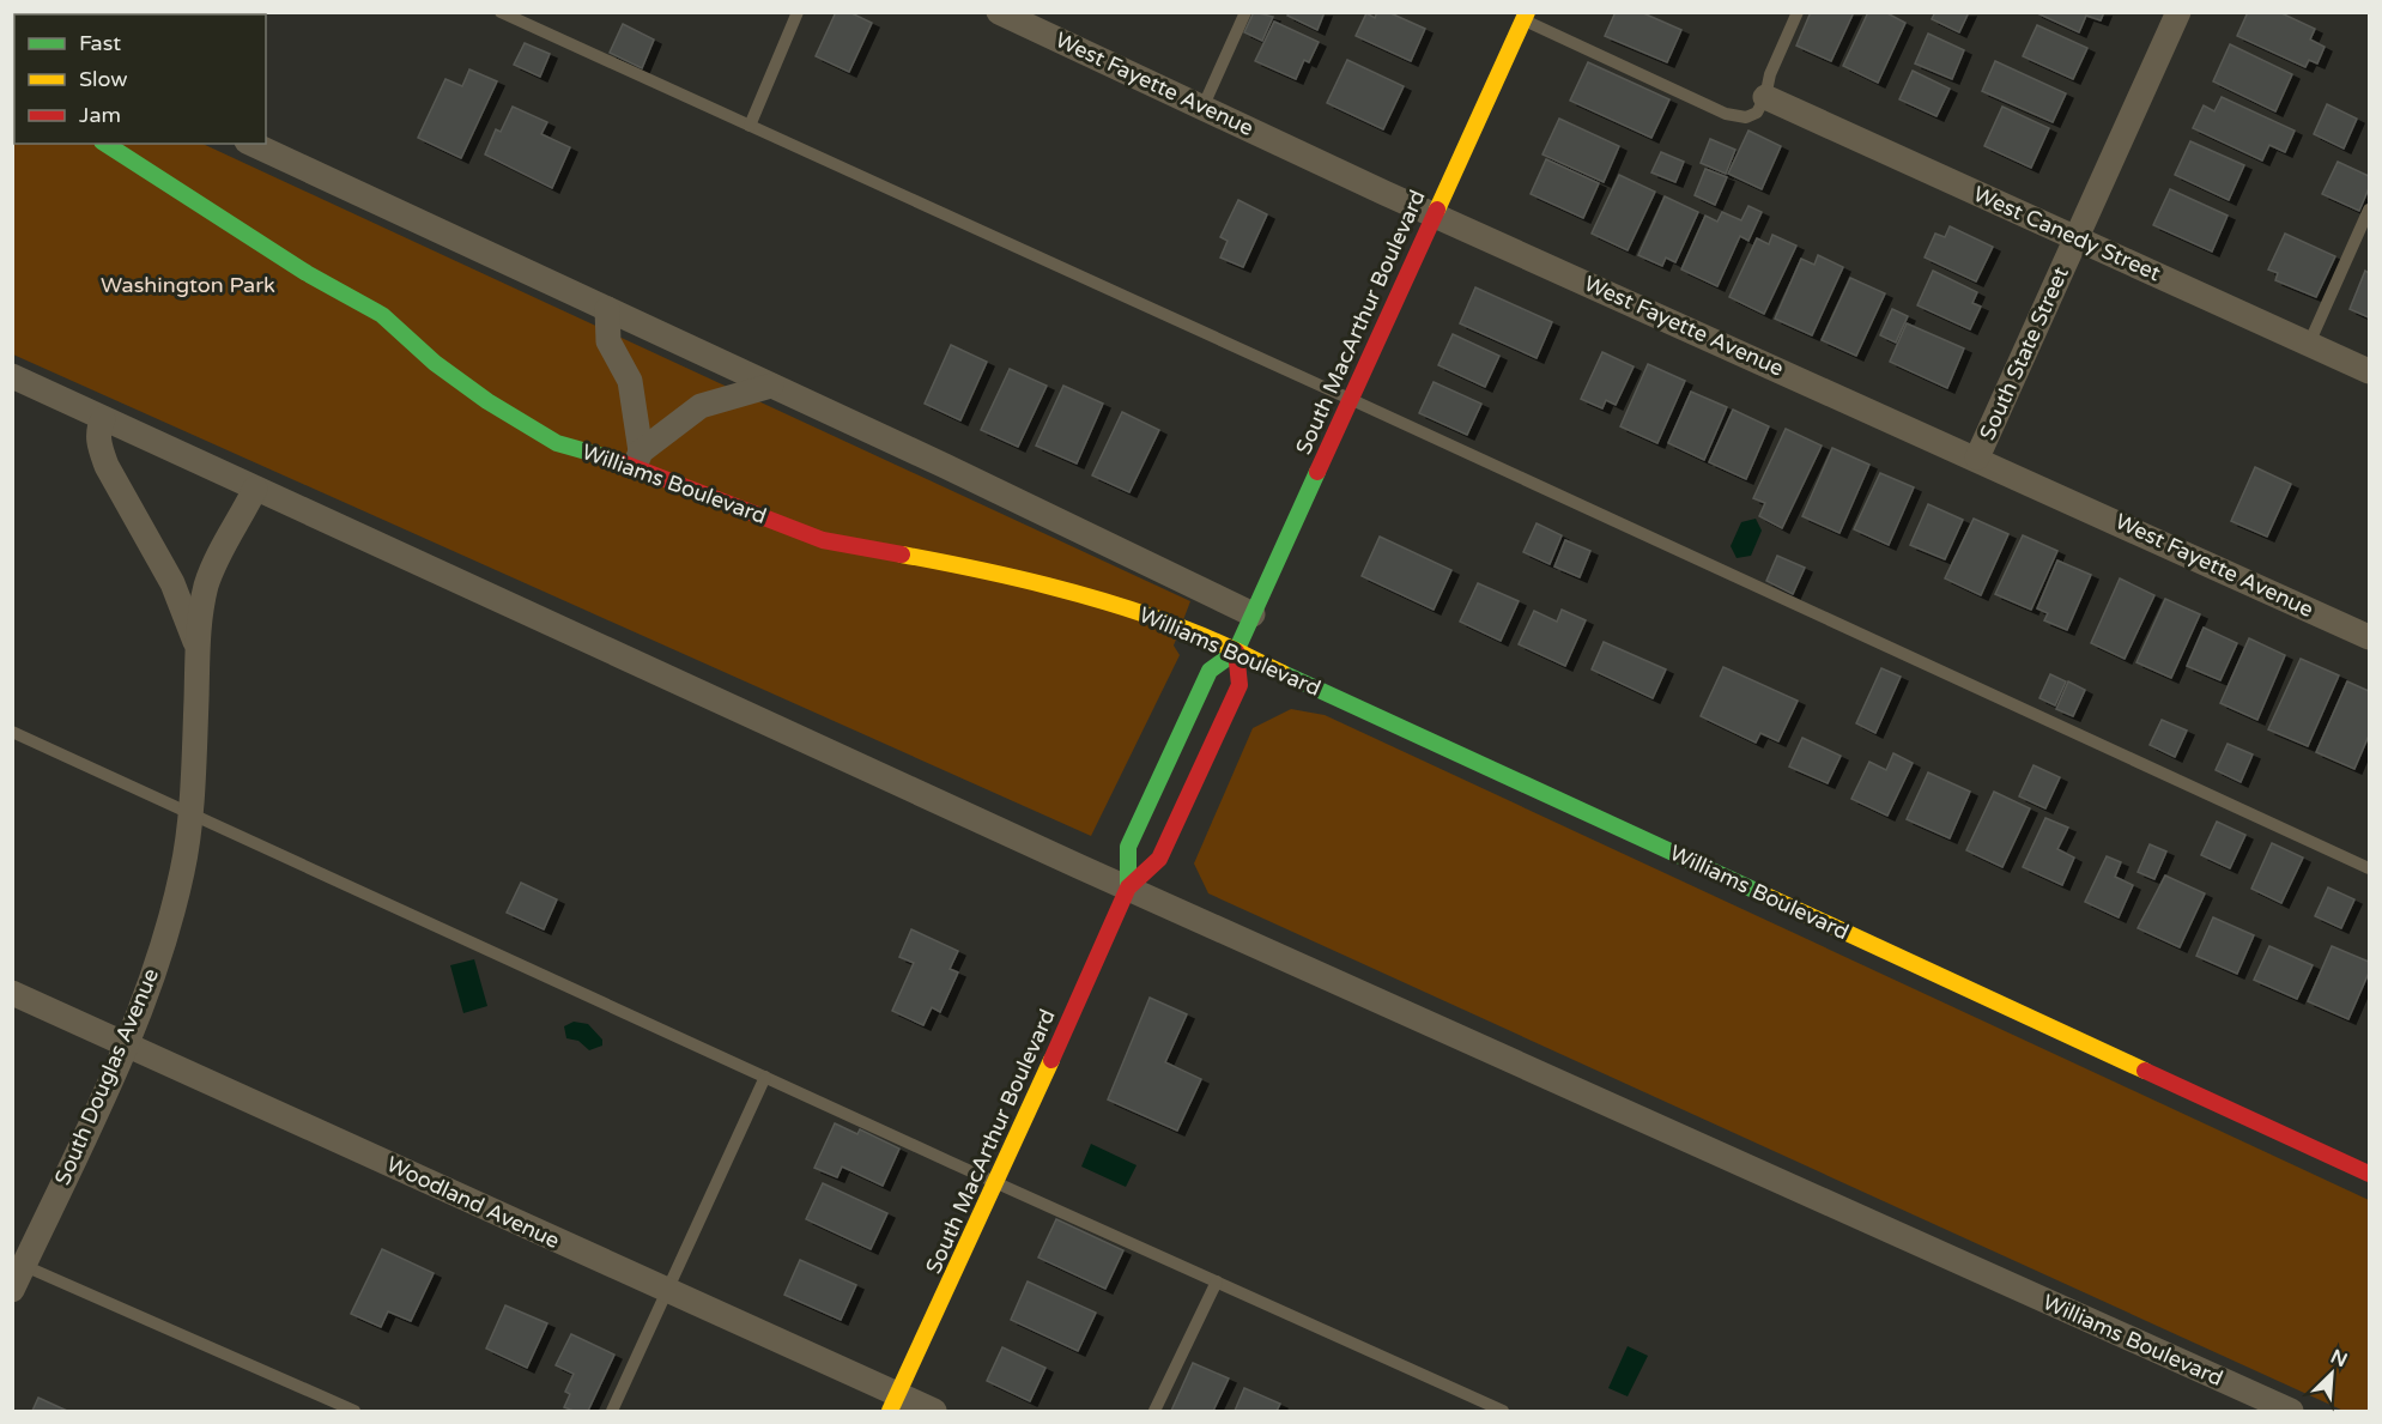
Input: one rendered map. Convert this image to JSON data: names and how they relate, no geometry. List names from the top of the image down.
{
  "streets": {
    "street": [
      "West Fayette Avenue",
      "West Canedy Street",
      "South MacArthur Boulevard",
      "South State Street",
      "Williams Boulevard",
      "South Douglas Avenue",
      "Woodland Avenue"
    ]
  },
  "crossings": [
    ["West Fayette Avenue", "South MacArthur Boulevard"],
    ["West Fayette Avenue", "South State Street"],
    ["West Canedy Street", "South State Street"],
    ["South MacArthur Boulevard", "Williams Boulevard"],
    ["South MacArthur Boulevard", "Woodland Avenue"],
    ["Williams Boulevard", "South Douglas Avenue"],
    ["South Douglas Avenue", "Woodland Avenue"]
  ],
  "parks": ["Washington Park"],
  "legend": ["Fast", "Slow", "Jam"],
  "north": "top right"
}
